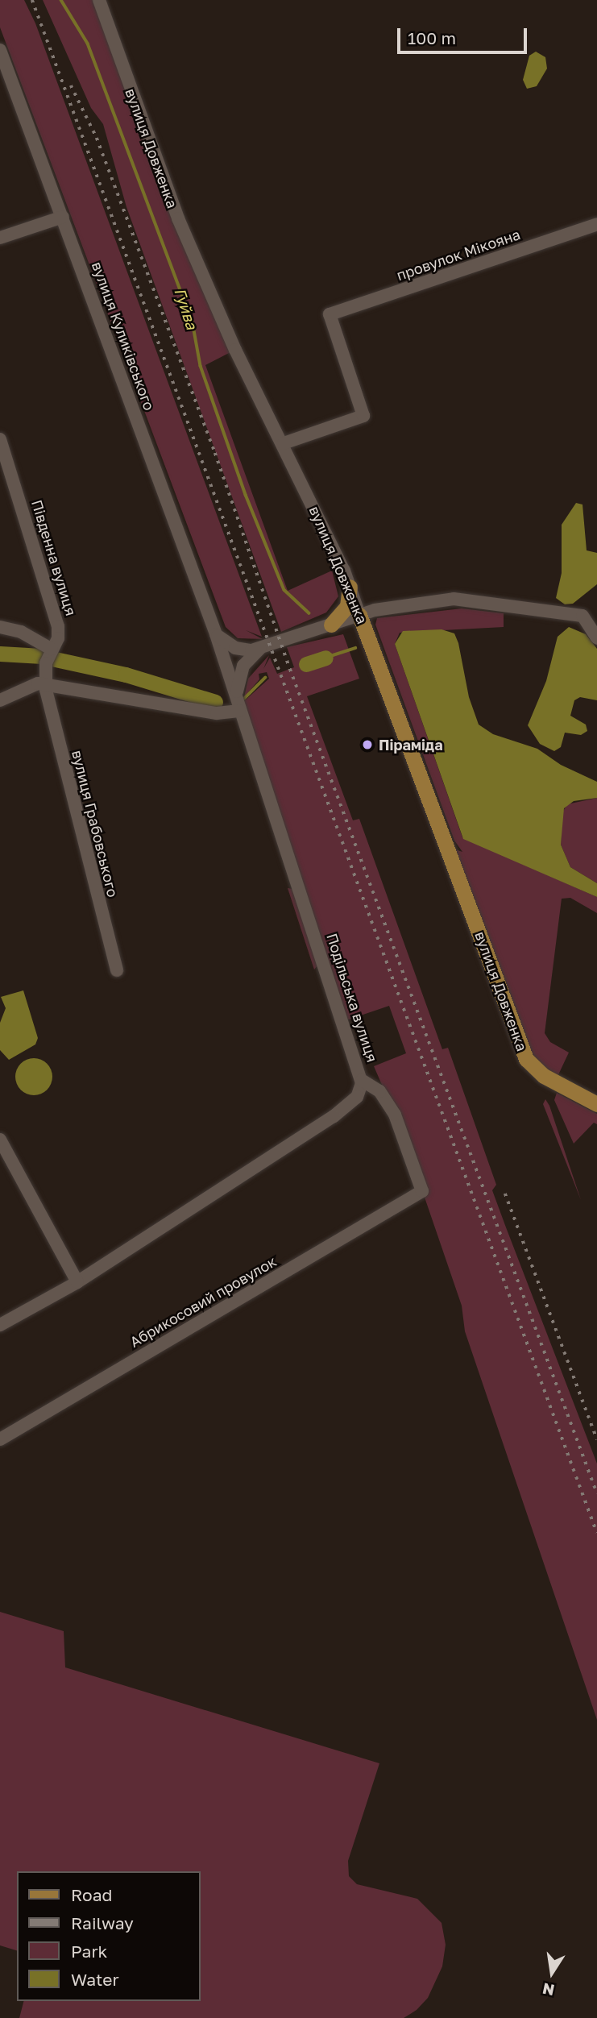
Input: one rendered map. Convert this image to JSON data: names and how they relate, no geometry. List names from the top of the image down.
{
  "streets": {
    "main road": ["вулиця Довженка"],
    "street": [
      "провулок Мікояна",
      "вулиця Куликівського",
      "Південна вулиця",
      "вулиця Грабовського",
      "Подільська вулиця",
      "Абрикосовий провулок"
    ]
  },
  "crossings": [
    ["вулиця Довженка", "провулок Мікояна"],
    ["вулиця Куликівського", "Подільська вулиця"],
    ["Південна вулиця", "вулиця Грабовського"],
    ["Подільська вулиця", "Абрикосовий провулок"]
  ],
  "water": ["Гуйва"],
  "places": ["Піраміда"],
  "legend": [
    "Road",
    "Railway",
    "Park",
    "Water"
  ],
  "scale_bar": "100 m",
  "north": "bottom"
}
